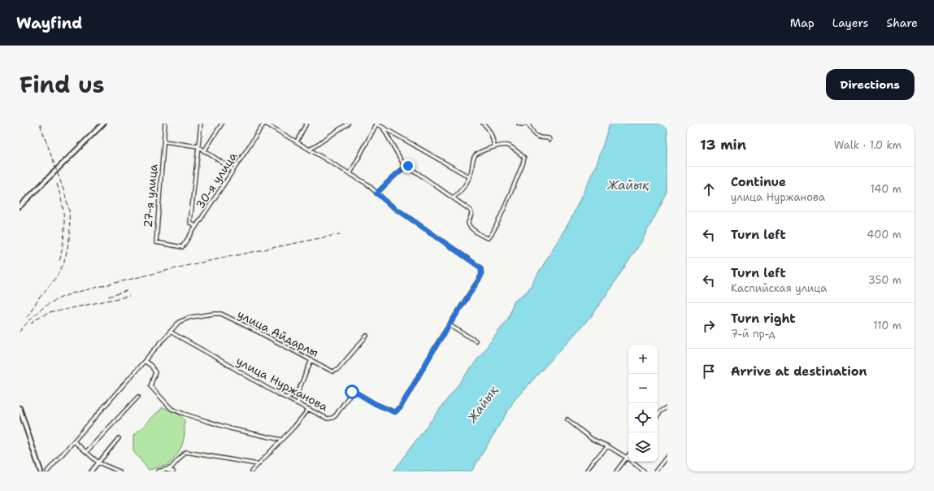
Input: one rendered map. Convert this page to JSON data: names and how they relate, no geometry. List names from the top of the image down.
{
  "streets": {
    "street": [
      "30-я улица",
      "27-я улица",
      "улица Айдарлы",
      "улица Нуржанова"
    ]
  },
  "crossings": [
    ["30-я улица", "27-я улица"],
    ["улица Айдарлы", "улица Нуржанова"]
  ],
  "water": ["Жайық"],
  "page": {
    "header": "Wayfind",
    "nav": ["Map", "Layers", "Share"],
    "title": "Find us",
    "buttons": "Directions",
    "heading": ["13 min", "Walk · 1.0 km"],
    "list": [
      ["Continue", "улица Нуржанова", "140 m"],
      ["Turn left", "400 m"],
      ["Turn left", "Каспийская улица", "350 m"],
      ["Turn right", "7-й пр-д", "110 m"],
      "Arrive at destination"
    ],
    "map_buttons": ["+", "−"]
  }
}
